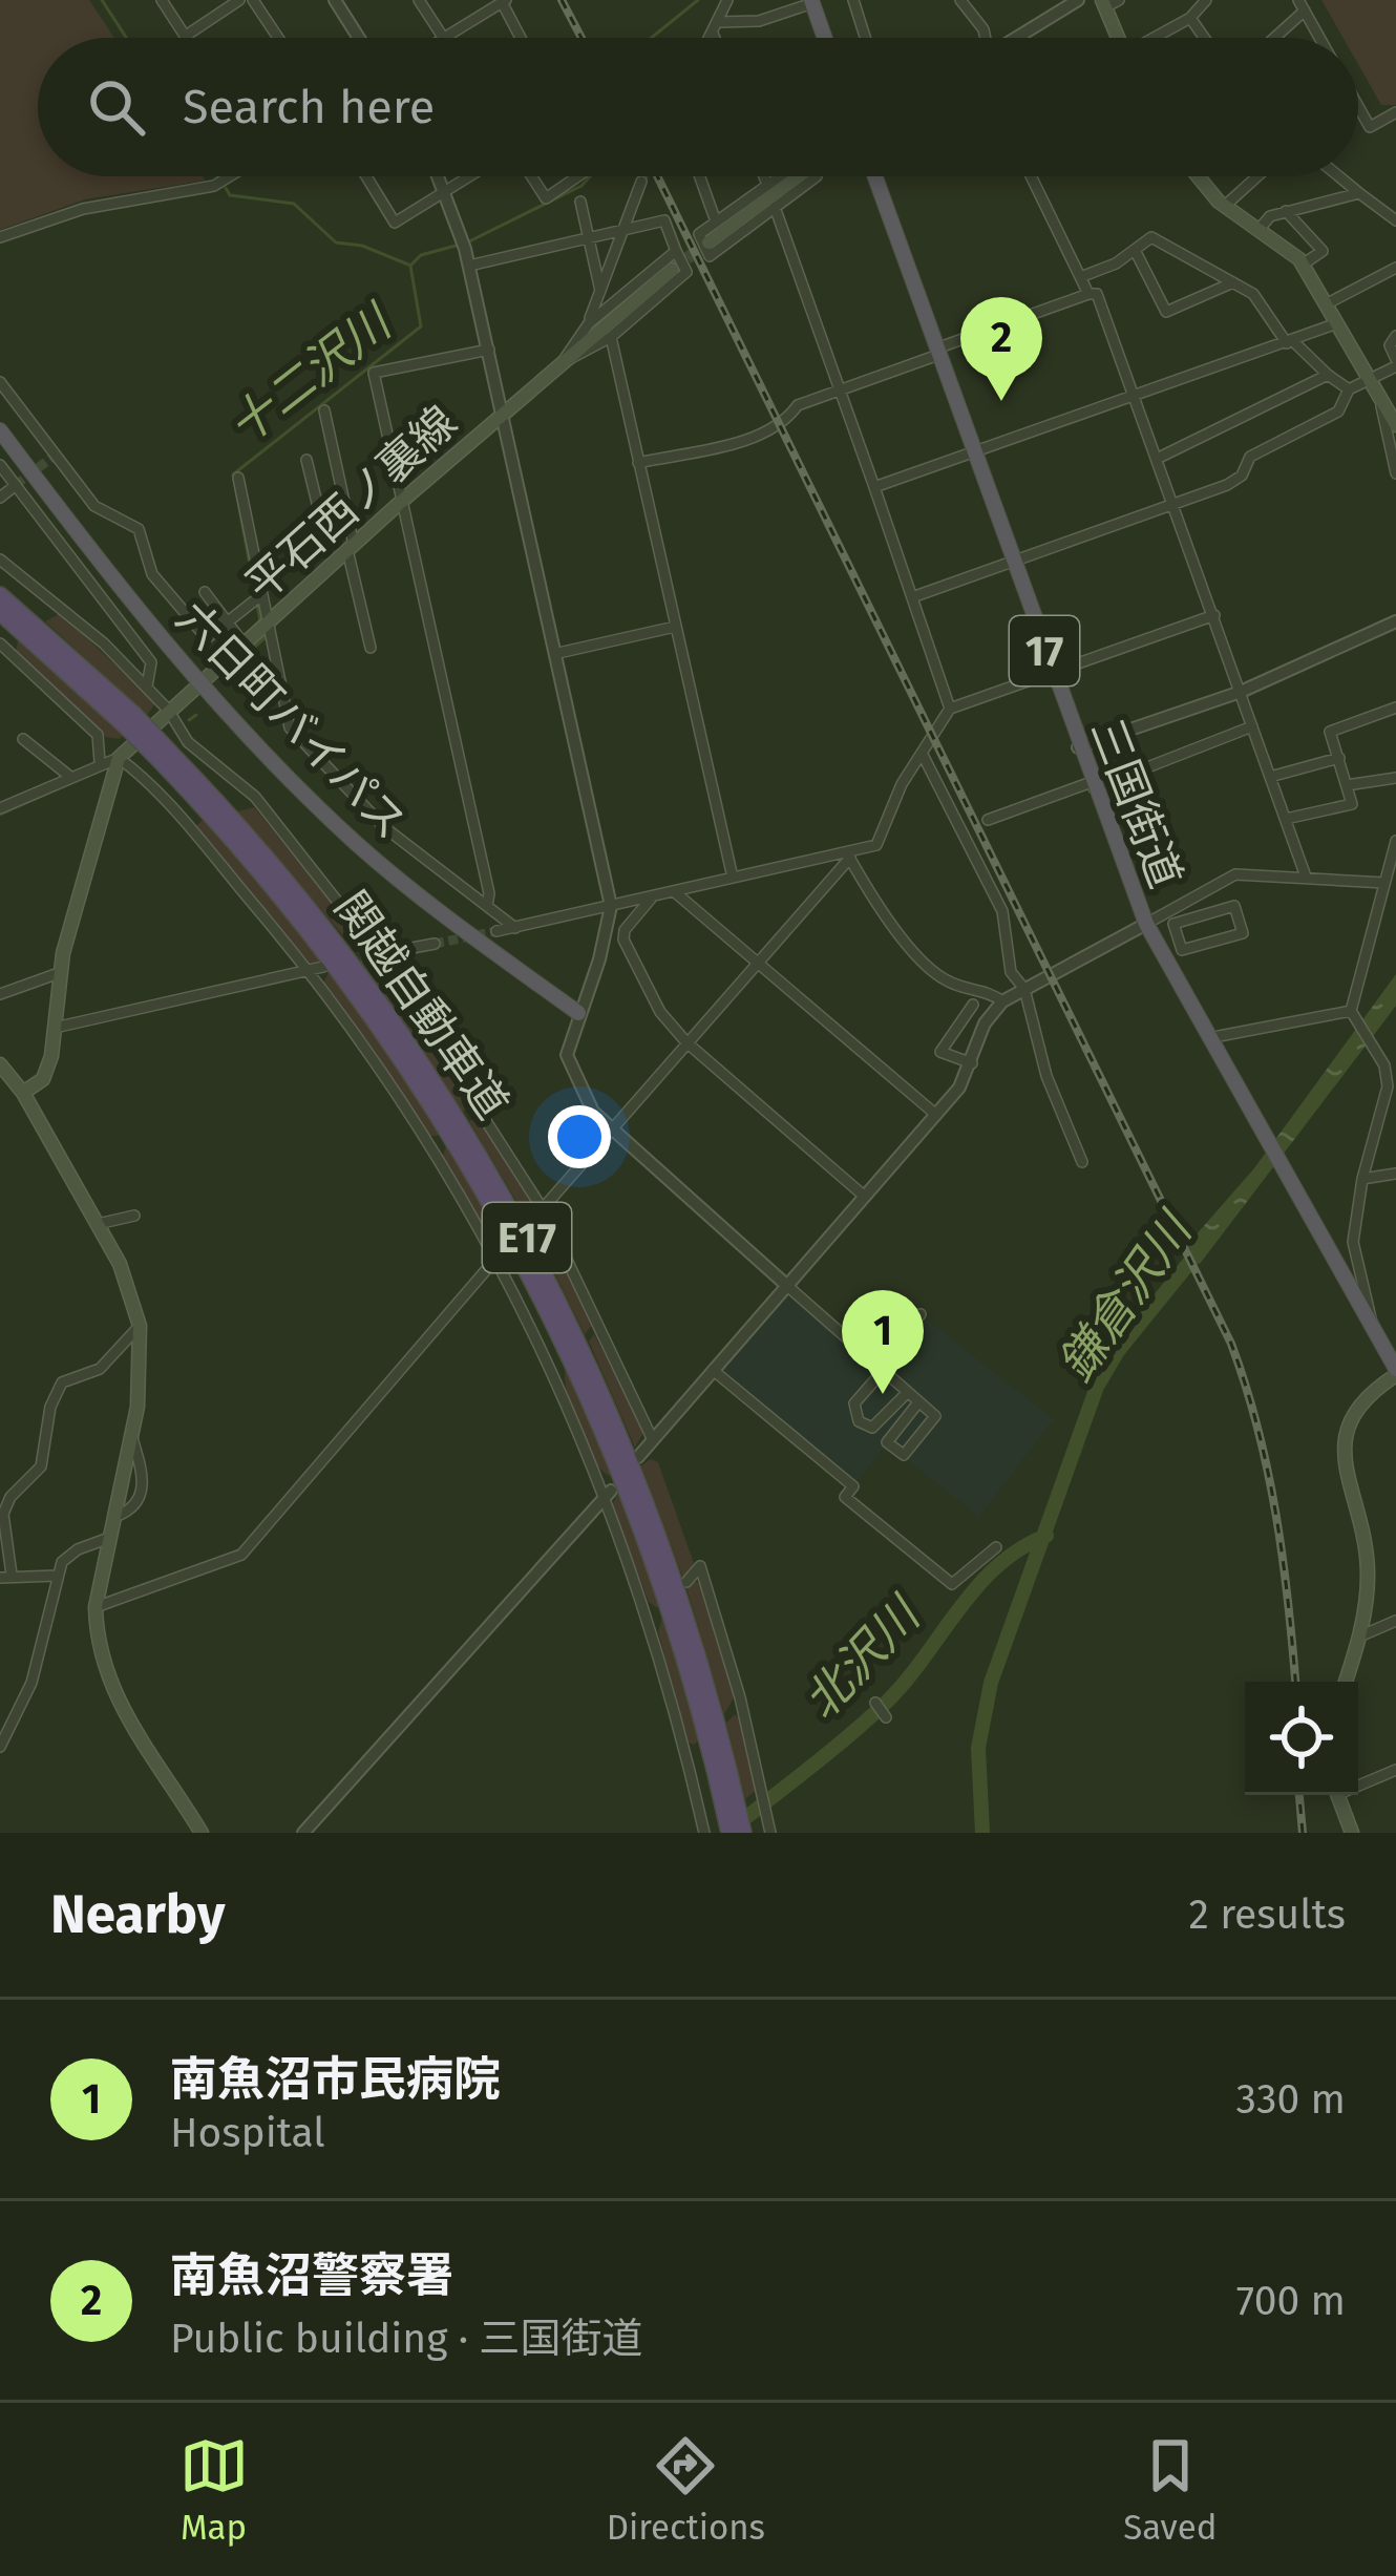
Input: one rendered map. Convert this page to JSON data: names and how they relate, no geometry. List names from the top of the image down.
{
  "streets": {
    "highway": [
      "17",
      "六日町バイパス",
      "三国街道",
      "関越自動車道",
      "E17"
    ],
    "main road": ["平石西ノ裏線"]
  },
  "crossings": [
    ["平石西ノ裏線", "六日町バイパス"]
  ],
  "water": ["十二沢川", "鎌倉沢川", "北沢川"],
  "page": {
    "search": "Search here",
    "pins": ["2", "1"],
    "heading": ["Nearby", "2 results"],
    "list": [
      {
        "mark": "1",
        "name": "南魚沼市民病院",
        "note": "Hospital",
        "value": "330 m"
      },
      {
        "mark": "2",
        "name": "南魚沼警察署",
        "note": "Public building · 三国街道",
        "value": "700 m"
      }
    ],
    "nav": ["Map", "Directions", "Saved"]
  }
}
